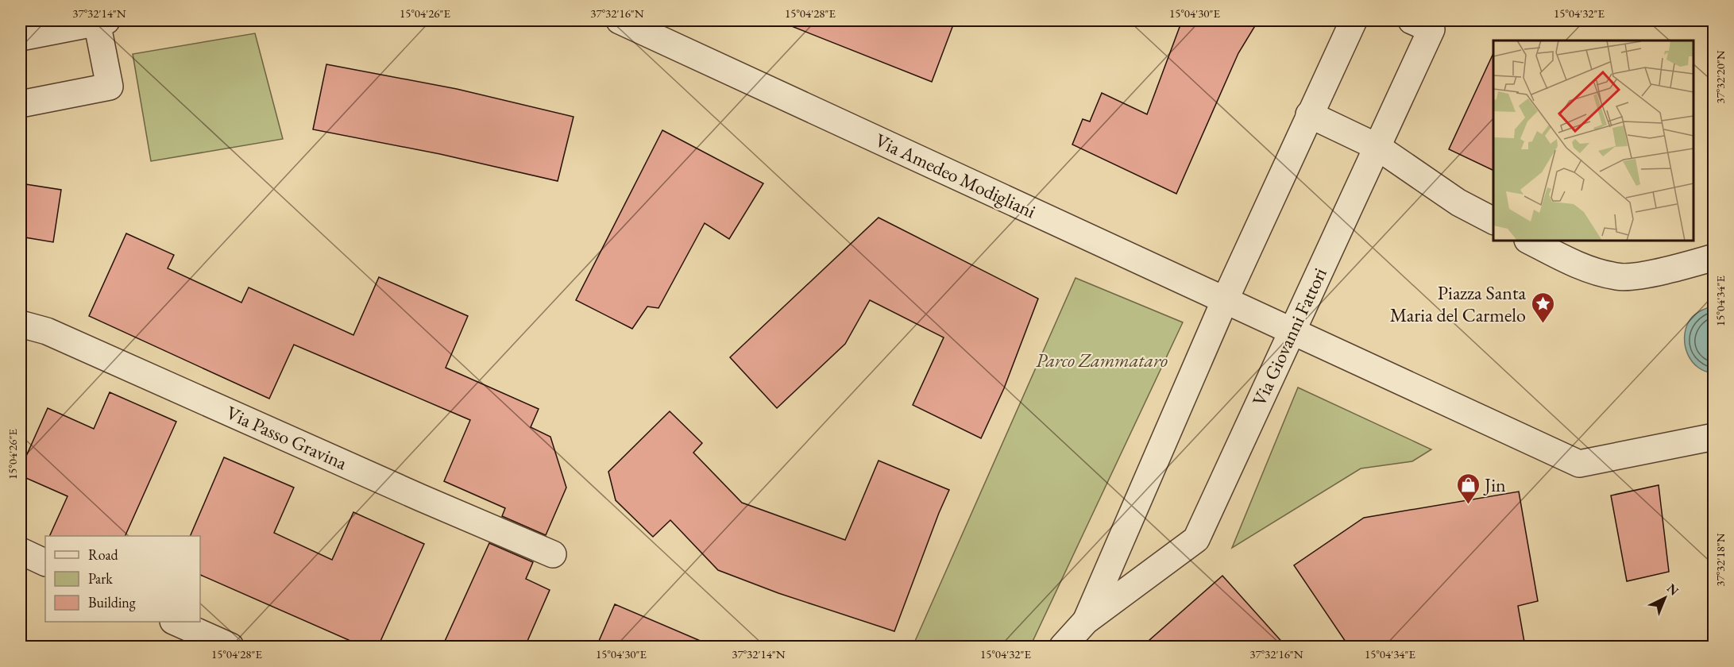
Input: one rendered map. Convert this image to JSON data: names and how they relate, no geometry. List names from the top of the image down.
{
  "streets": {
    "street": ["Via Amedeo Modigliani", "Via Giovanni Fattori", "Via Passo Gravina"]
  },
  "crossings": [
    ["Via Amedeo Modigliani", "Via Giovanni Fattori"]
  ],
  "parks": ["Parco Zammataro"],
  "places": {
    "place": ["Piazza Santa Maria del Carmelo"],
    "shop": ["Jin"]
  },
  "legend": ["Road", "Park", "Building"],
  "north": "top right",
  "coordinates": [
    "37°32'14\"N",
    "15°04'26\"E",
    "37°32'16\"N",
    "15°04'28\"E",
    "15°04'30\"E",
    "15°04'32\"E",
    "37°32'20\"N",
    "15°04'34\"E",
    "37°32'18\"N"
  ]
}
